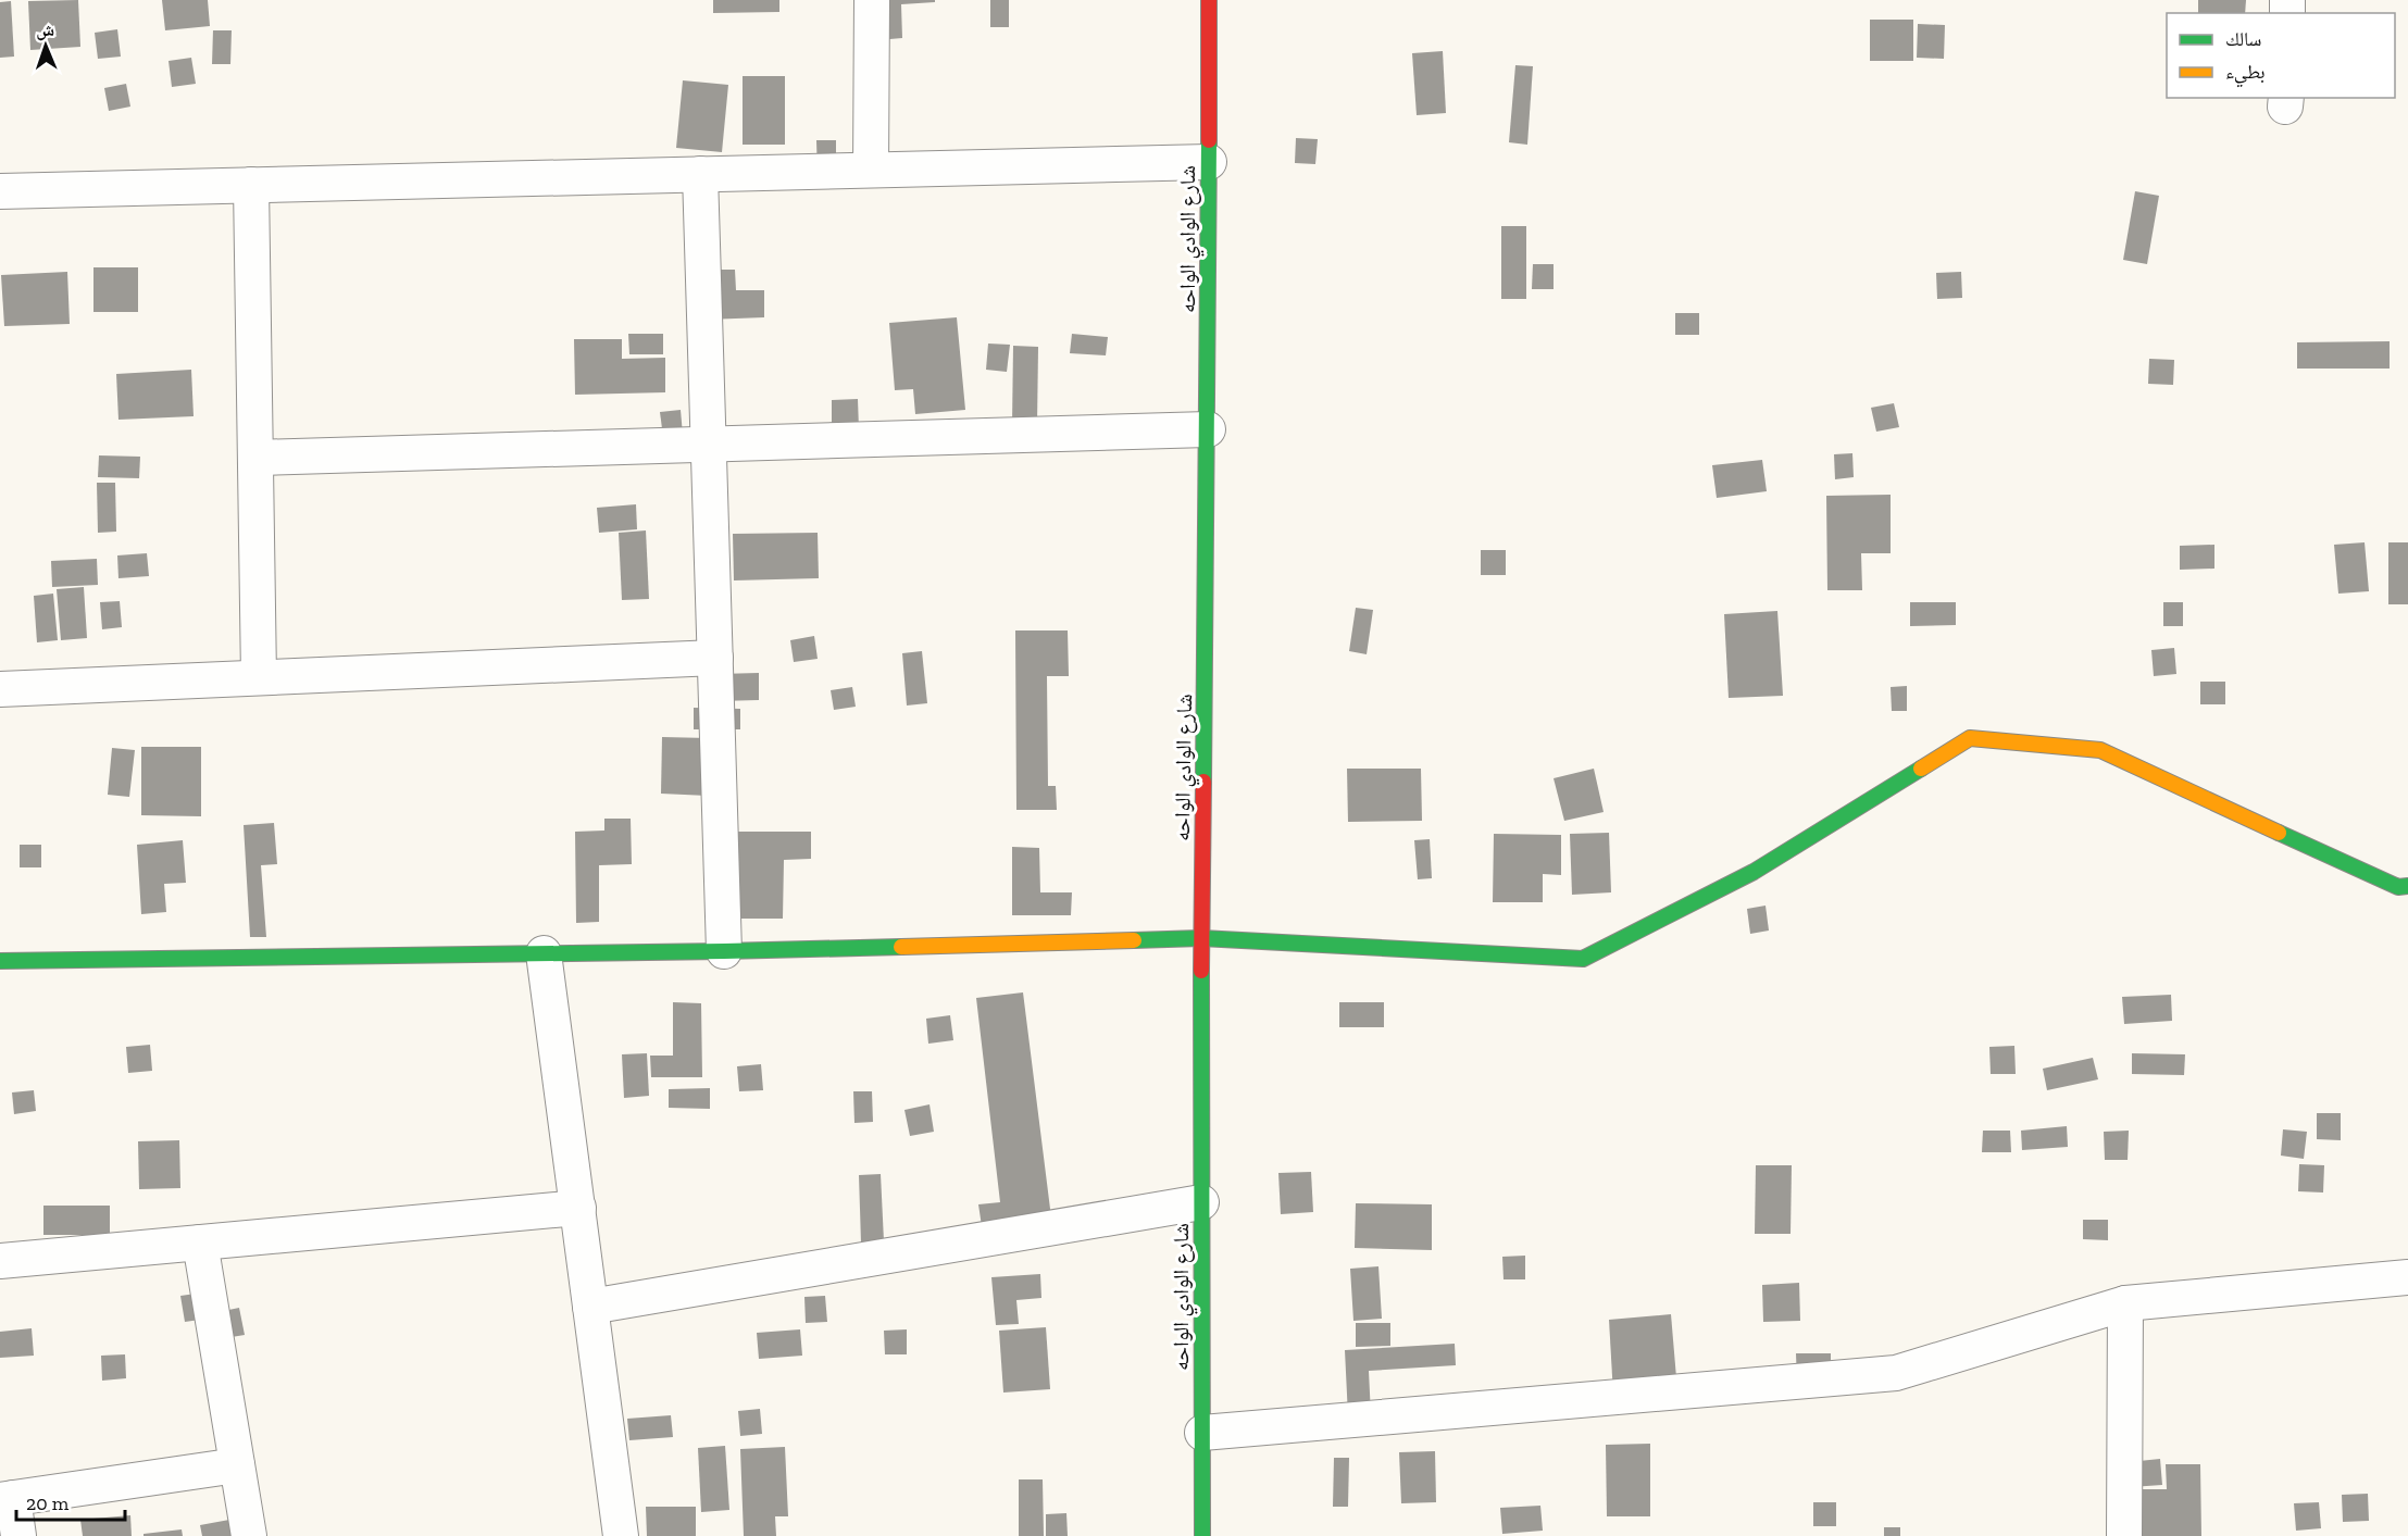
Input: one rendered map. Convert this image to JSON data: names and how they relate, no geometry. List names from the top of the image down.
{
  "streets": {
    "street": ["شارع الوادي الواحه"]
  },
  "legend": ["سالك", "بطيء"],
  "scale_bar": "20 m",
  "north": "top"
}
